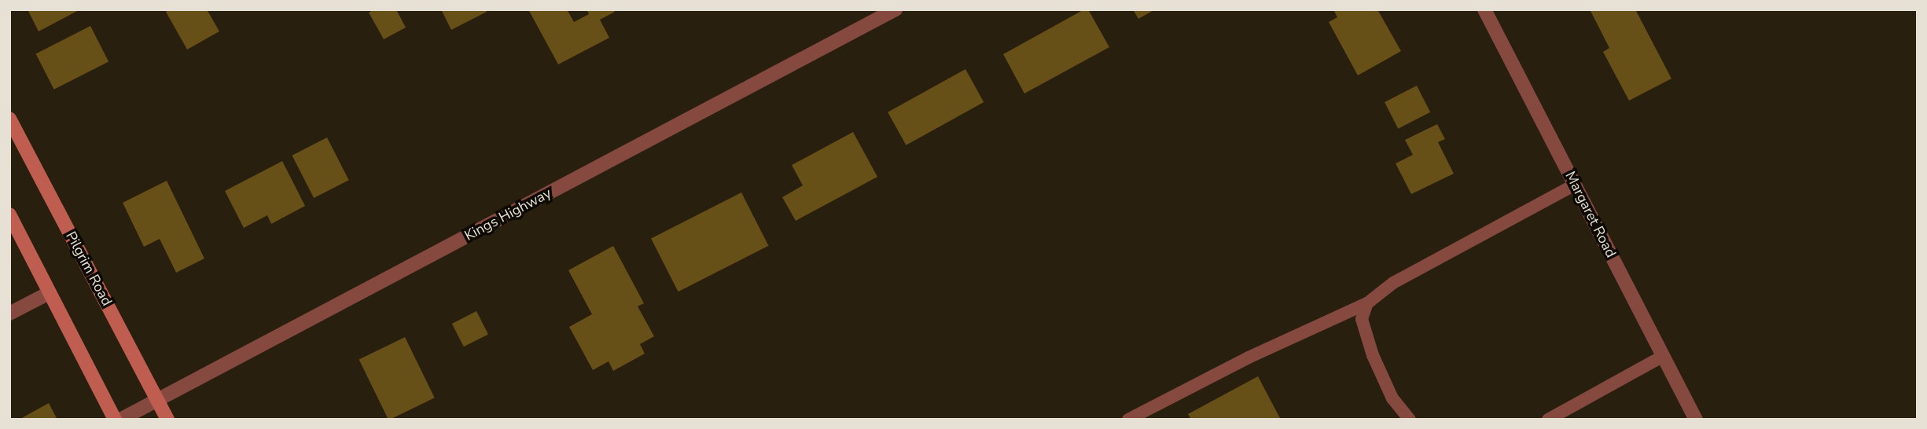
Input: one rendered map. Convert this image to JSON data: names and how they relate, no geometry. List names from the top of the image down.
{
  "streets": {
    "street": ["Kings Highway", "Margaret Road", "Pilgrim Road"]
  },
  "crossings": [
    ["Kings Highway", "Pilgrim Road"]
  ]
}
